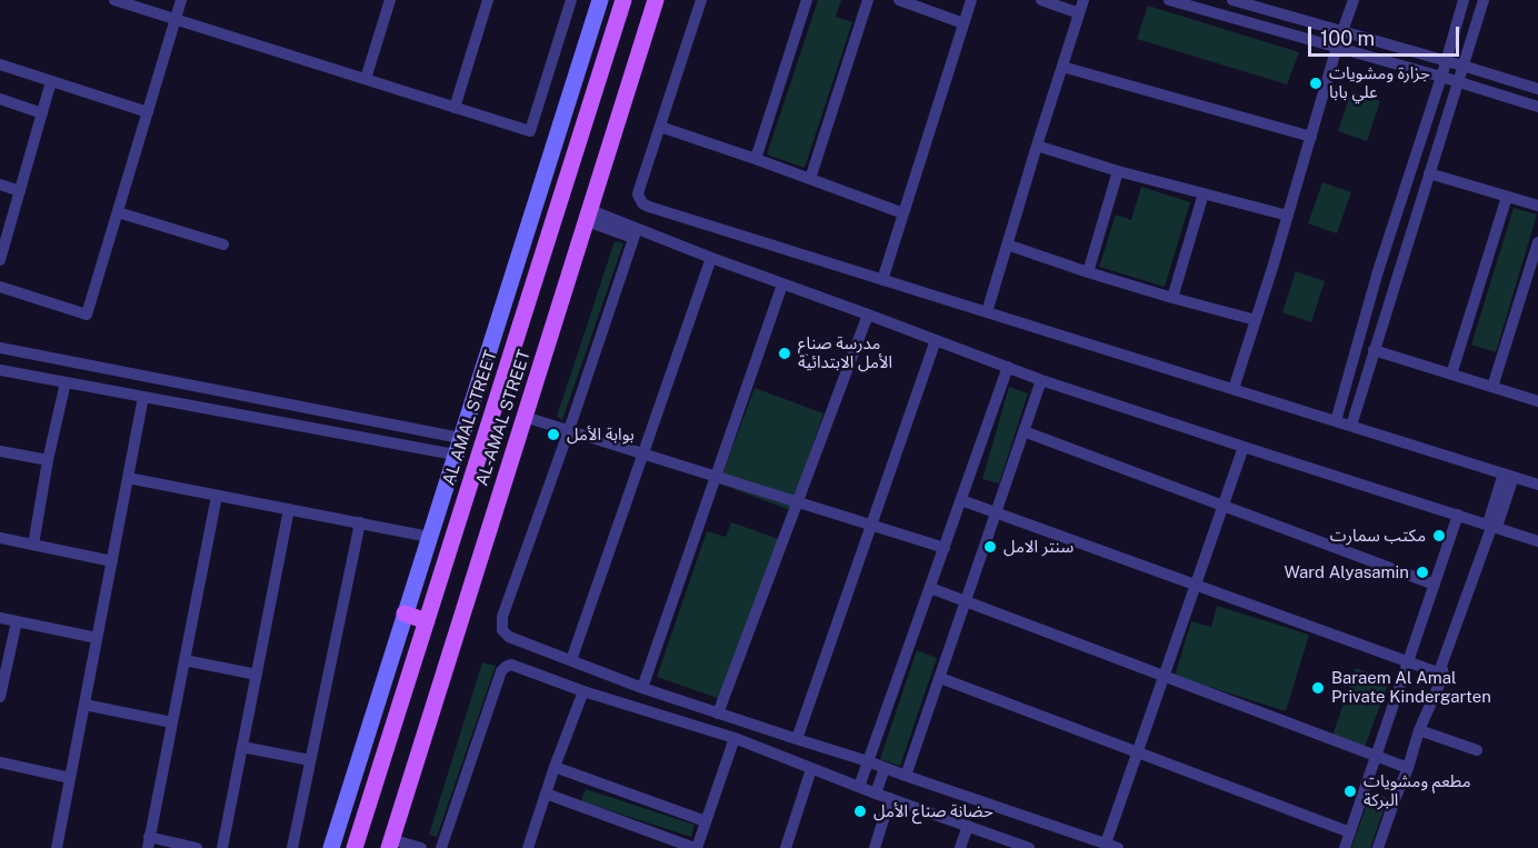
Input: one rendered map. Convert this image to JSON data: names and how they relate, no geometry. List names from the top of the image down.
{
  "streets": {
    "main road": ["AL AMAL STREET", "AL-AMAL STREET"]
  },
  "places": [
    "جزارة ومشويات علي بابا",
    "مدرسة صناع الأمل الابتدائية",
    "بوابة الأمل",
    "مكتب سمارت",
    "سنتر الامل",
    "Ward Alyasamin",
    "Baraem Al Amal Private Kindergarten",
    "مطعم ومشويات البركة",
    "حضانة صناع الأمل"
  ],
  "scale_bar": "100 m"
}
